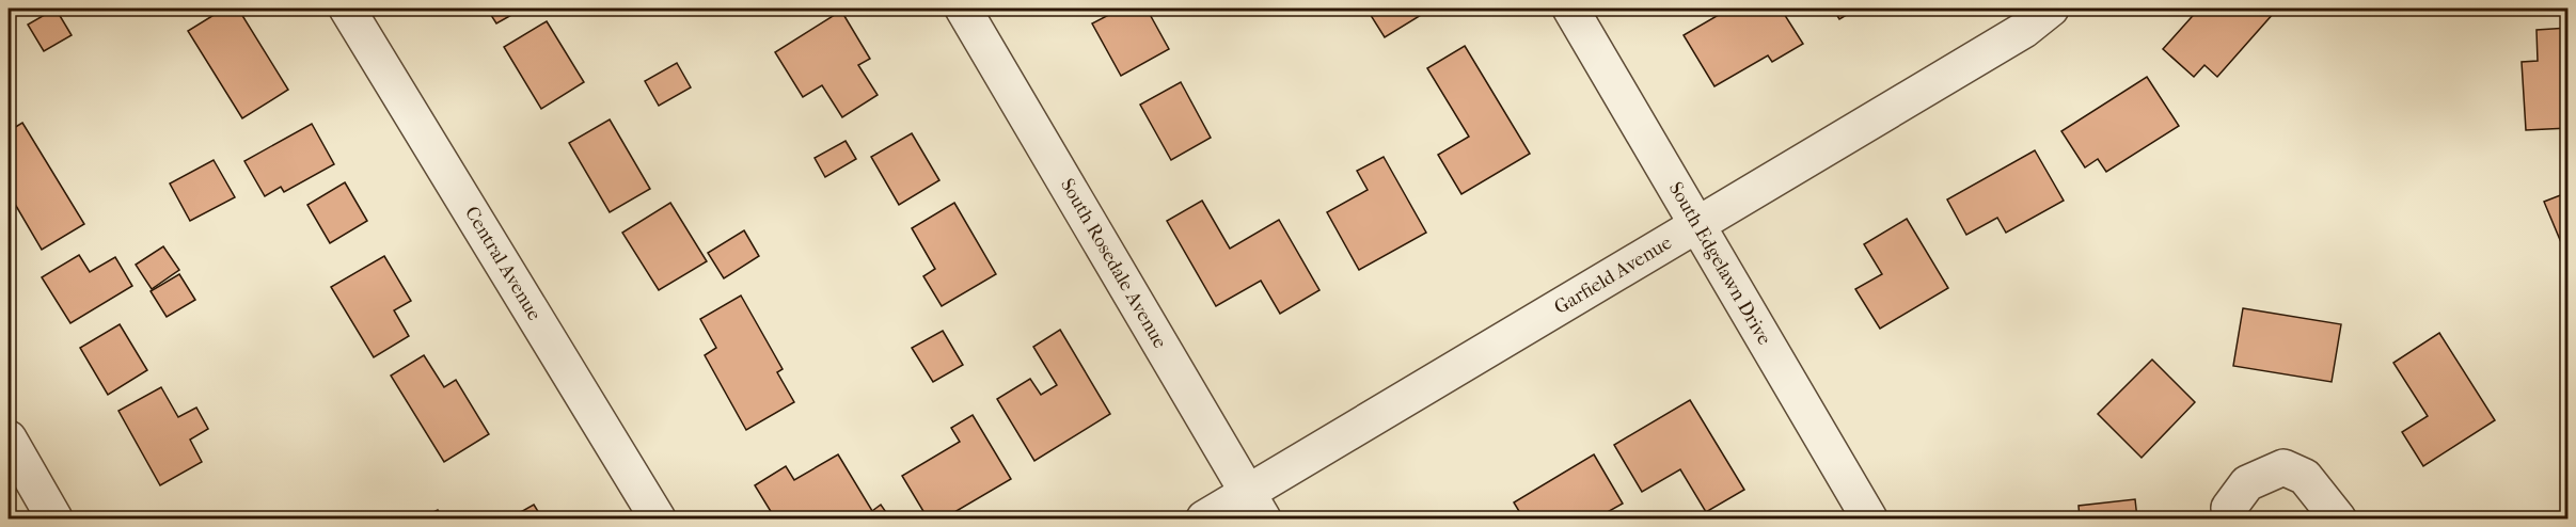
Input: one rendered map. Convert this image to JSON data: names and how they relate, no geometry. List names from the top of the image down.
{
  "streets": {
    "street": [
      "Central Avenue",
      "South Rosedale Avenue",
      "South Edgelawn Drive",
      "Garfield Avenue"
    ]
  },
  "crossings": [
    ["South Rosedale Avenue", "Garfield Avenue"],
    ["South Edgelawn Drive", "Garfield Avenue"]
  ]
}
